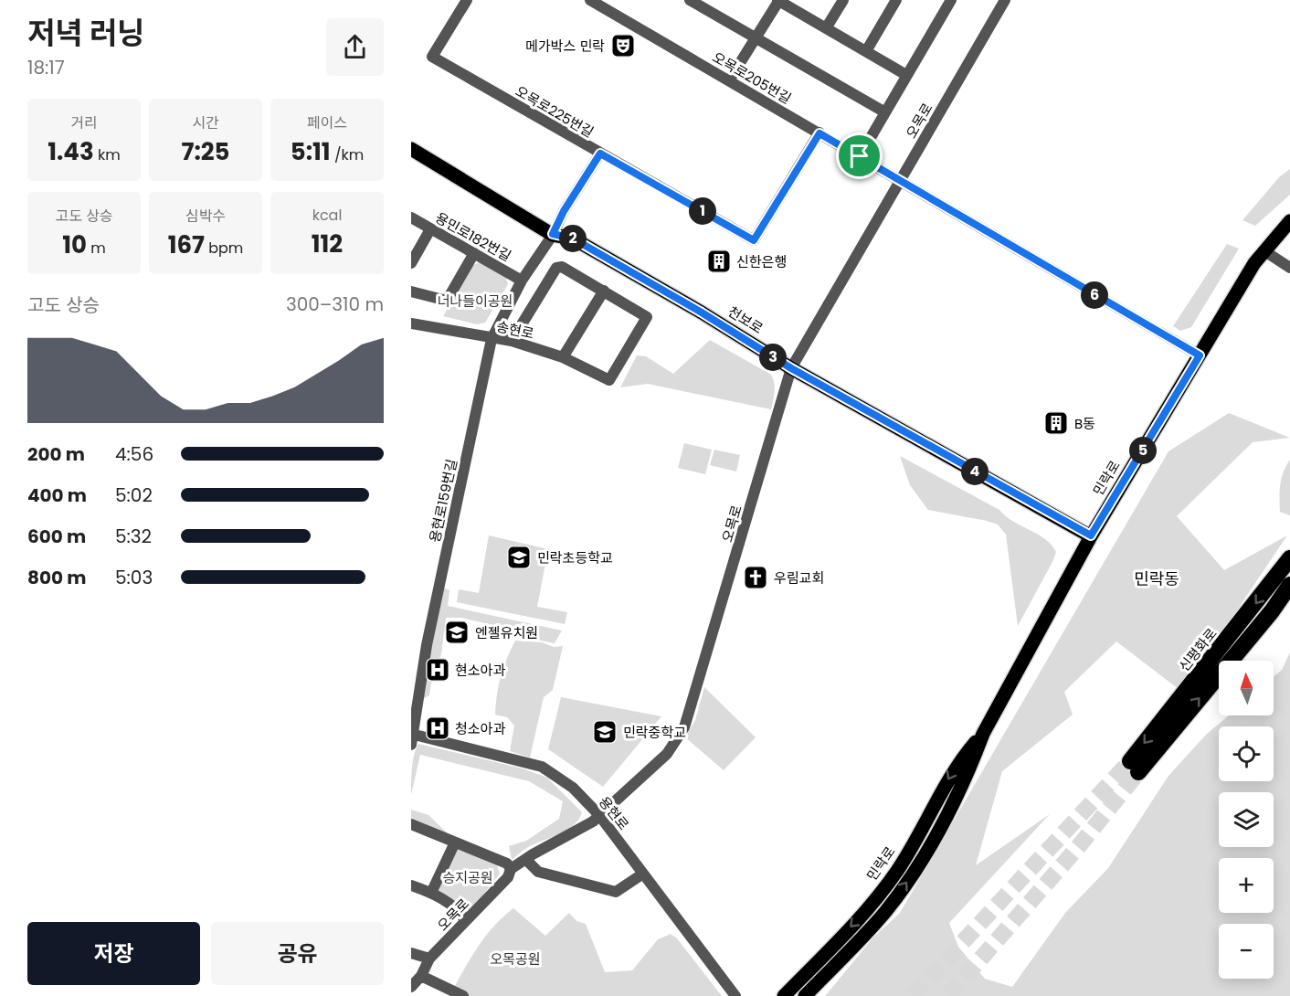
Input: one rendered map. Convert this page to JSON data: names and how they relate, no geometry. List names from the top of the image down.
{
  "streets": {
    "highway": ["신평화로"],
    "main road": ["천보로", "민락로"],
    "street": [
      "오목로205번길",
      "오목로225번길",
      "오목로",
      "용민로182번길",
      "송현로",
      "용현로159번길",
      "용현로"
    ]
  },
  "crossings": [
    ["오목로205번길", "오목로225번길"],
    ["오목로205번길", "오목로"],
    ["오목로205번길", "민락로"],
    ["오목로225번길", "용현로159번길"],
    ["오목로", "천보로"],
    ["오목로", "용현로"],
    ["용민로182번길", "용현로159번길"],
    ["천보로", "민락로"],
    ["천보로", "용현로159번길"],
    ["송현로", "용현로159번길"],
    ["용현로159번길", "용현로"]
  ],
  "districts": ["민락동"],
  "parks": ["너나들이공원", "승지공원", "오목공원"],
  "places": {
    "theatre": ["메가박스 민락"],
    "building": ["신한은행", "B동"],
    "school or university": ["민락초등학교", "엔젤유치원", "민락중학교"],
    "church": ["우림교회"],
    "hospital": ["현소아과", "청소아과"]
  },
  "north": "top",
  "page": {
    "heading": ["저녁 러닝", "18:17"],
    "stats": [
      ["거리", "1.43 km"],
      ["시간", "7:25"],
      ["페이스", "5:11 /km"],
      ["고도 상승", "10 m"],
      ["심박수", "167 bpm"],
      ["kcal", "112"]
    ],
    "pins": [
      "1",
      "2",
      "6",
      "3",
      "5",
      "4"
    ],
    "chart": ["고도 상승", "300–310 m"],
    "list": [
      {
        "name": "200 m",
        "note": "4:56"
      },
      {
        "name": "400 m",
        "note": "5:02"
      },
      {
        "name": "600 m",
        "note": "5:32"
      },
      {
        "name": "800 m",
        "note": "5:03"
      }
    ],
    "map_buttons": ["+", "−"],
    "buttons": ["저장", "공유"]
  }
}
